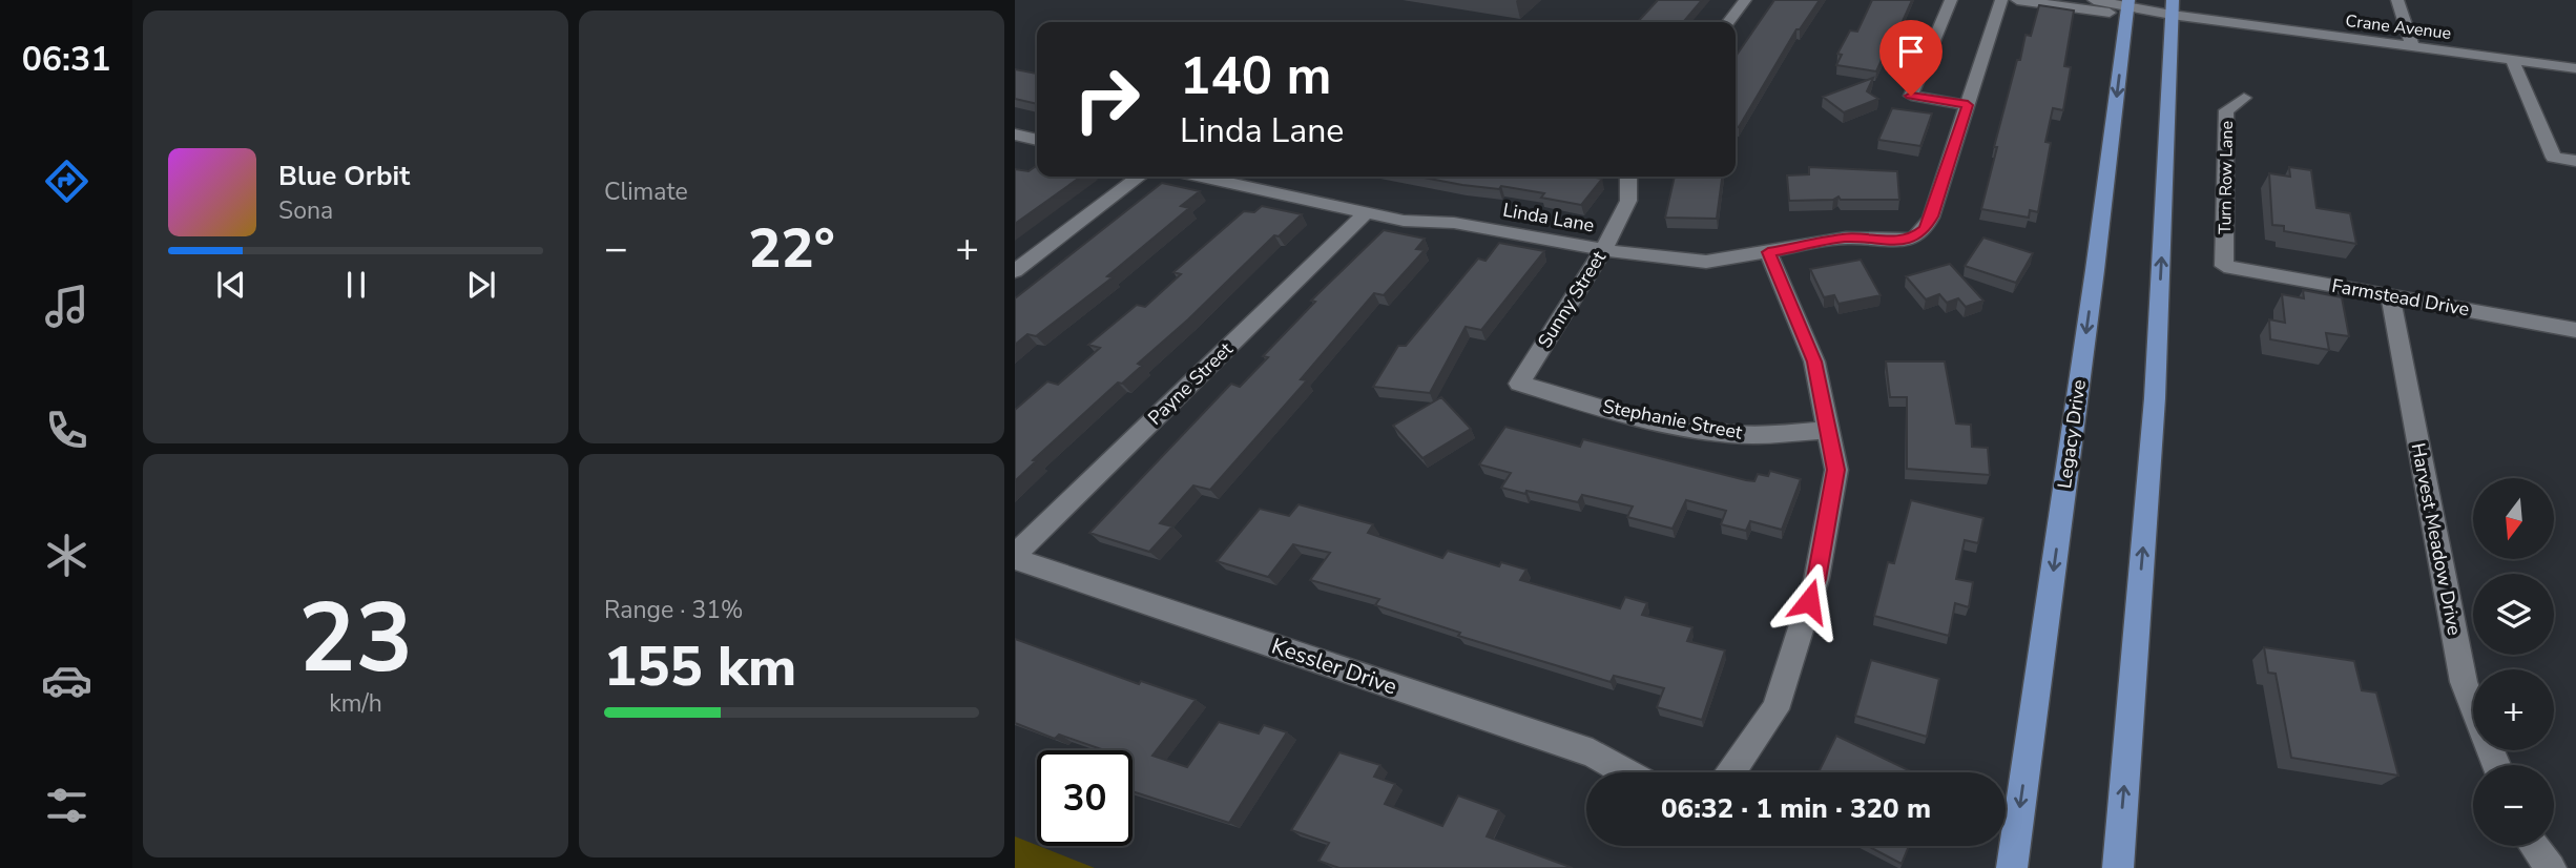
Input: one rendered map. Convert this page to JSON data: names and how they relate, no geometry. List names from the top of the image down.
{
  "streets": {
    "main road": ["Legacy Drive"],
    "street": [
      "Crane Avenue",
      "Turn Row Lane",
      "Linda Lane",
      "Farmstead Drive",
      "Sunny Street",
      "Payne Street",
      "Stephanie Street",
      "Harvest Meadow Drive",
      "Kessler Drive"
    ]
  },
  "crossings": [
    ["Crane Avenue", "Legacy Drive"],
    ["Turn Row Lane", "Farmstead Drive"],
    ["Linda Lane", "Sunny Street"],
    ["Linda Lane", "Payne Street"],
    ["Farmstead Drive", "Harvest Meadow Drive"],
    ["Sunny Street", "Stephanie Street"],
    ["Payne Street", "Kessler Drive"]
  ],
  "north": "bottom",
  "page": {
    "tabs": "06:31",
    "tile": [
      "Climate",
      ["23", "km/h"],
      ["Range · 31%", "155 km"]
    ],
    "turn": ["140 m", "Linda Lane"],
    "song": ["Blue Orbit", "Sona"],
    "heat": ["−", "22°", "+"],
    "map_buttons": ["+", "−"],
    "limit": "30",
    "trip": "06:32 · 1 min · 320 m"
  }
}
